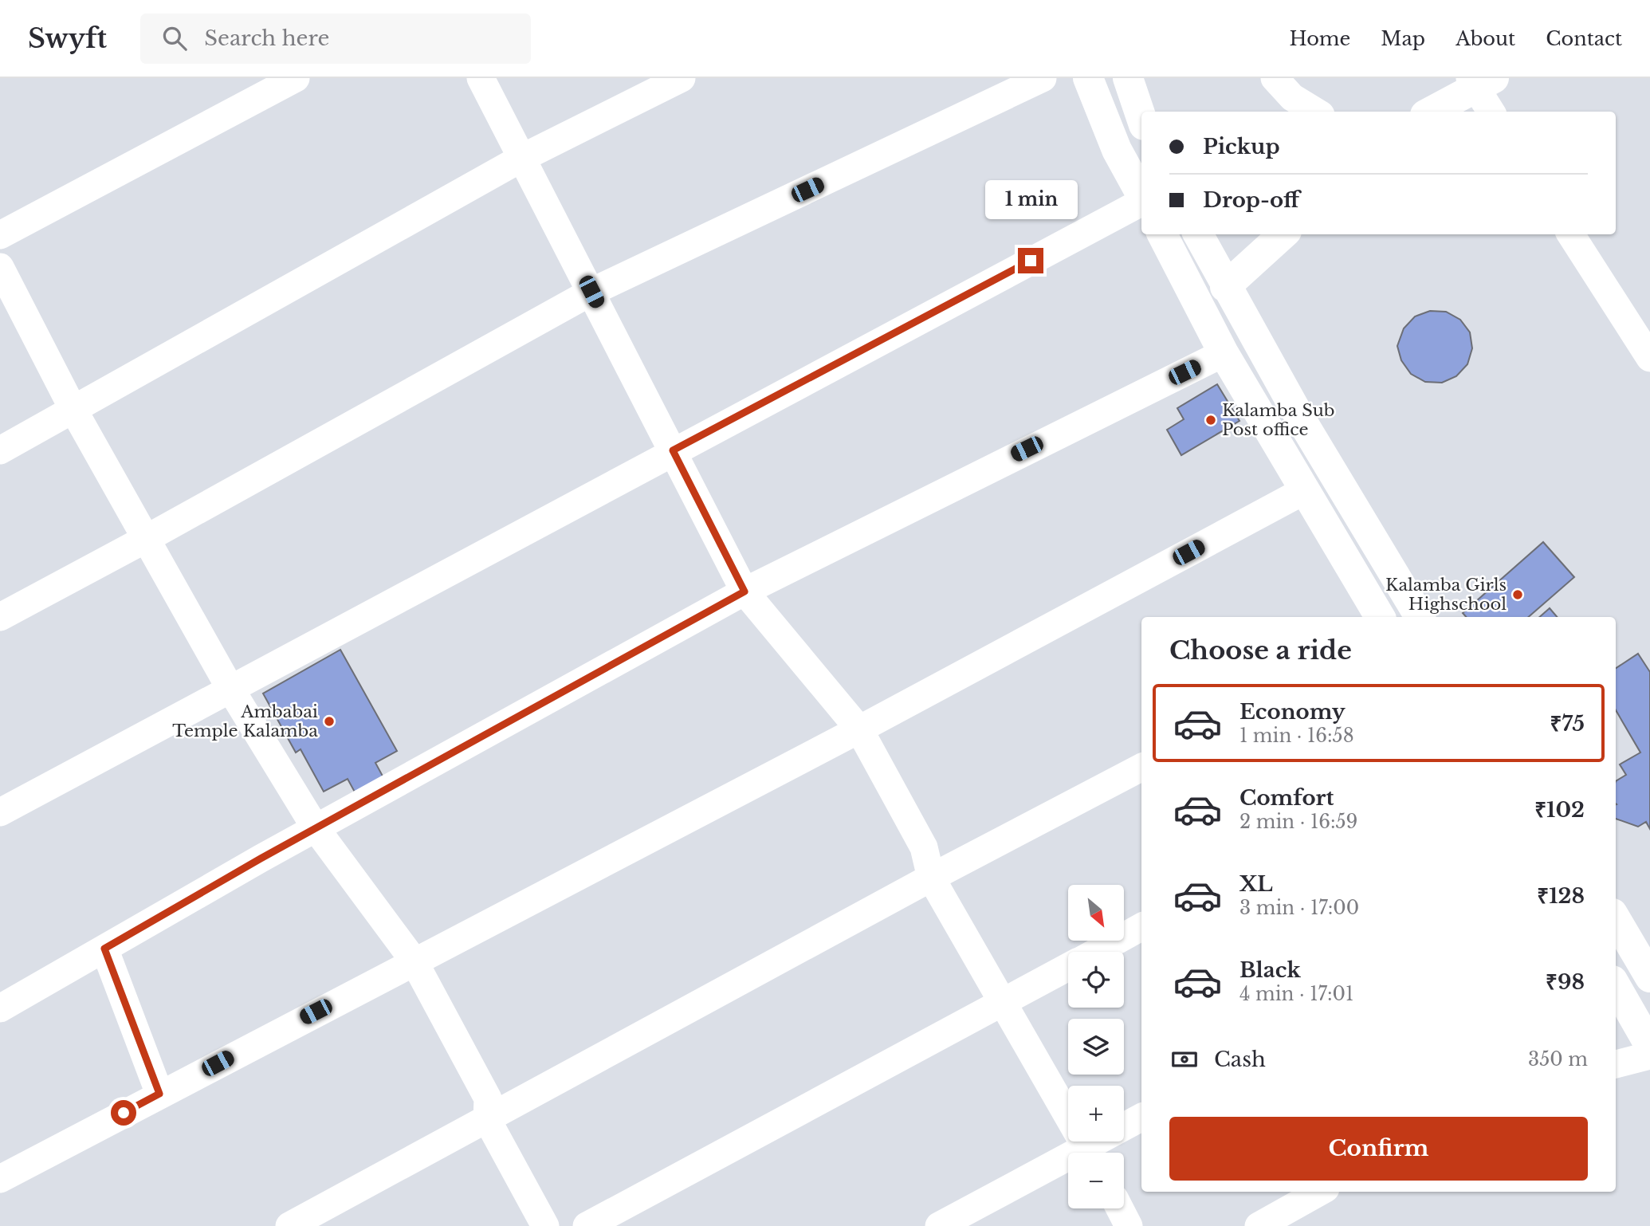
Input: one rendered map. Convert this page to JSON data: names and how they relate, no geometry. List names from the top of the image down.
{
  "places": ["Kalamba Sub Post office", "Kalamba Girls Highschool", "Ambabai Temple Kalamba"],
  "north": "bottom right",
  "page": {
    "header": "Swyft",
    "search": "Search here",
    "nav": [
      "Home",
      "Map",
      "About",
      "Contact"
    ],
    "banner": ["Pickup", "Drop-off"],
    "bubble": "1 min",
    "heading": "Choose a ride",
    "list": [
      {
        "name": "Economy",
        "note": "1 min · 16:58",
        "value": "₹75"
      },
      {
        "name": "Comfort",
        "note": "2 min · 16:59",
        "value": "₹102"
      },
      {
        "name": "XL",
        "note": "3 min · 17:00",
        "value": "₹128"
      },
      {
        "name": "Black",
        "note": "4 min · 17:01",
        "value": "₹98"
      }
    ],
    "map_buttons": ["+", "−"],
    "pay": ["Cash", "350 m"],
    "buttons": "Confirm"
  }
}
